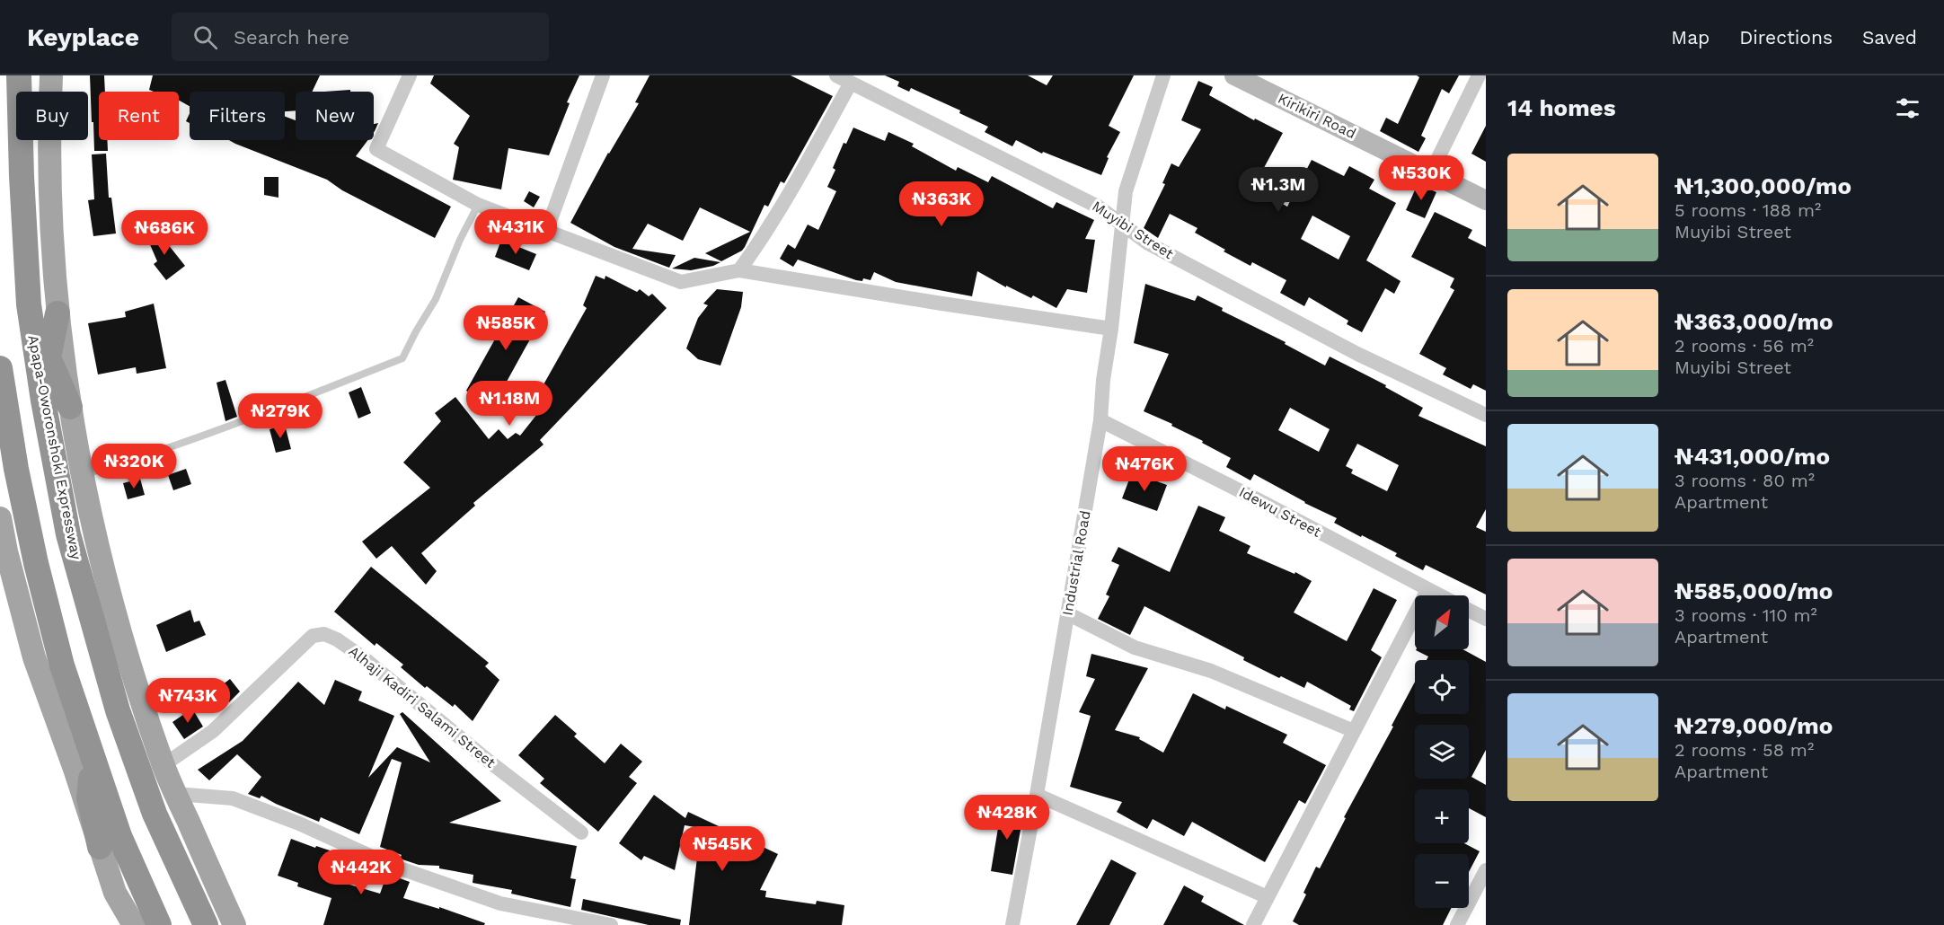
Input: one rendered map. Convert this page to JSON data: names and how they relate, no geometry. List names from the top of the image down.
{
  "streets": {
    "highway": ["Apapa-Oworonshoki Expressway"],
    "main road": ["Kirikiri Road"],
    "street": [
      "Muyibi Street",
      "Idewu Street",
      "Industrial Road",
      "Alhaji Kadiri Salami Street"
    ]
  },
  "crossings": [
    ["Muyibi Street", "Industrial Road"],
    ["Apapa-Oworonshoki Expressway", "Alhaji Kadiri Salami Street"],
    ["Idewu Street", "Industrial Road"]
  ],
  "north": "top right",
  "page": {
    "header": "Keyplace",
    "search": "Search here",
    "nav": ["Map", "Directions", "Saved"],
    "heading": "14 homes",
    "chip": [
      "Buy",
      "Rent",
      "Filters",
      "New"
    ],
    "list": [
      {
        "name": "₦1,300,000/mo",
        "note": "5 rooms · 188 m² · Muyibi Street"
      },
      {
        "name": "₦363,000/mo",
        "note": "2 rooms · 56 m² · Muyibi Street"
      },
      {
        "name": "₦431,000/mo",
        "note": "3 rooms · 80 m² · Apartment"
      },
      {
        "name": "₦585,000/mo",
        "note": "3 rooms · 110 m² · Apartment"
      },
      {
        "name": "₦279,000/mo",
        "note": "2 rooms · 58 m² · Apartment"
      }
    ],
    "price": [
      "₦530K",
      "₦1.3M",
      "₦363K",
      "₦431K",
      "₦686K",
      "₦585K",
      "₦1.18M",
      "₦279K",
      "₦320K",
      "₦476K",
      "₦743K",
      "₦428K",
      "₦545K",
      "₦442K"
    ],
    "map_buttons": ["+", "−"]
  }
}
